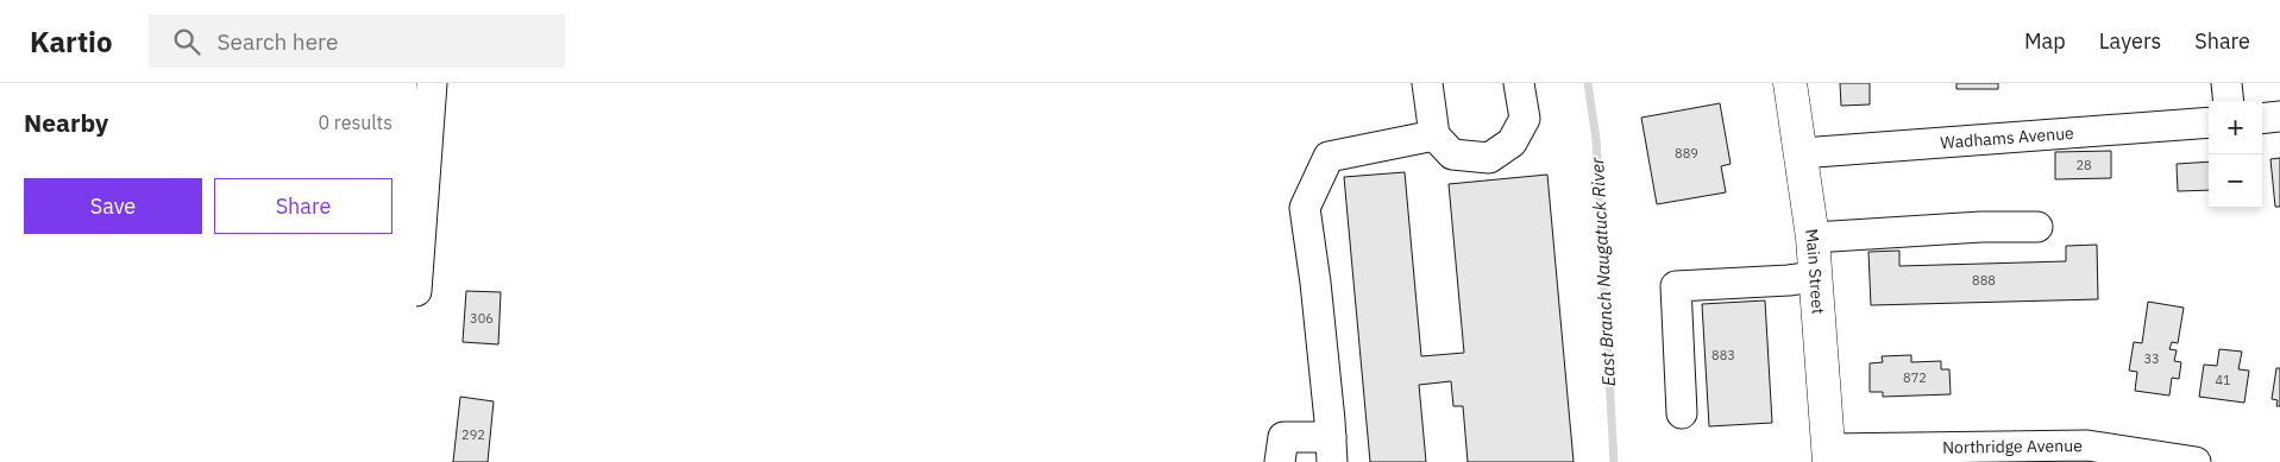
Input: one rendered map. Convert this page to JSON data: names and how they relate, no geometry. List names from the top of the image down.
{
  "streets": {
    "main road": ["Main Street"],
    "street": ["Wadhams Avenue", "Northridge Avenue"]
  },
  "crossings": [
    ["Wadhams Avenue", "Main Street"],
    ["Main Street", "Northridge Avenue"]
  ],
  "water": ["East Branch Naugatuck River"],
  "house_numbers": [
    "889",
    "28",
    "888",
    "306",
    "883",
    "33",
    "872",
    "41",
    "292"
  ],
  "page": {
    "header": "Kartio",
    "search": "Search here",
    "nav": ["Map", "Layers", "Share"],
    "heading": ["Nearby", "0 results"],
    "map_buttons": ["+", "−"],
    "buttons": ["Save", "Share"]
  }
}
